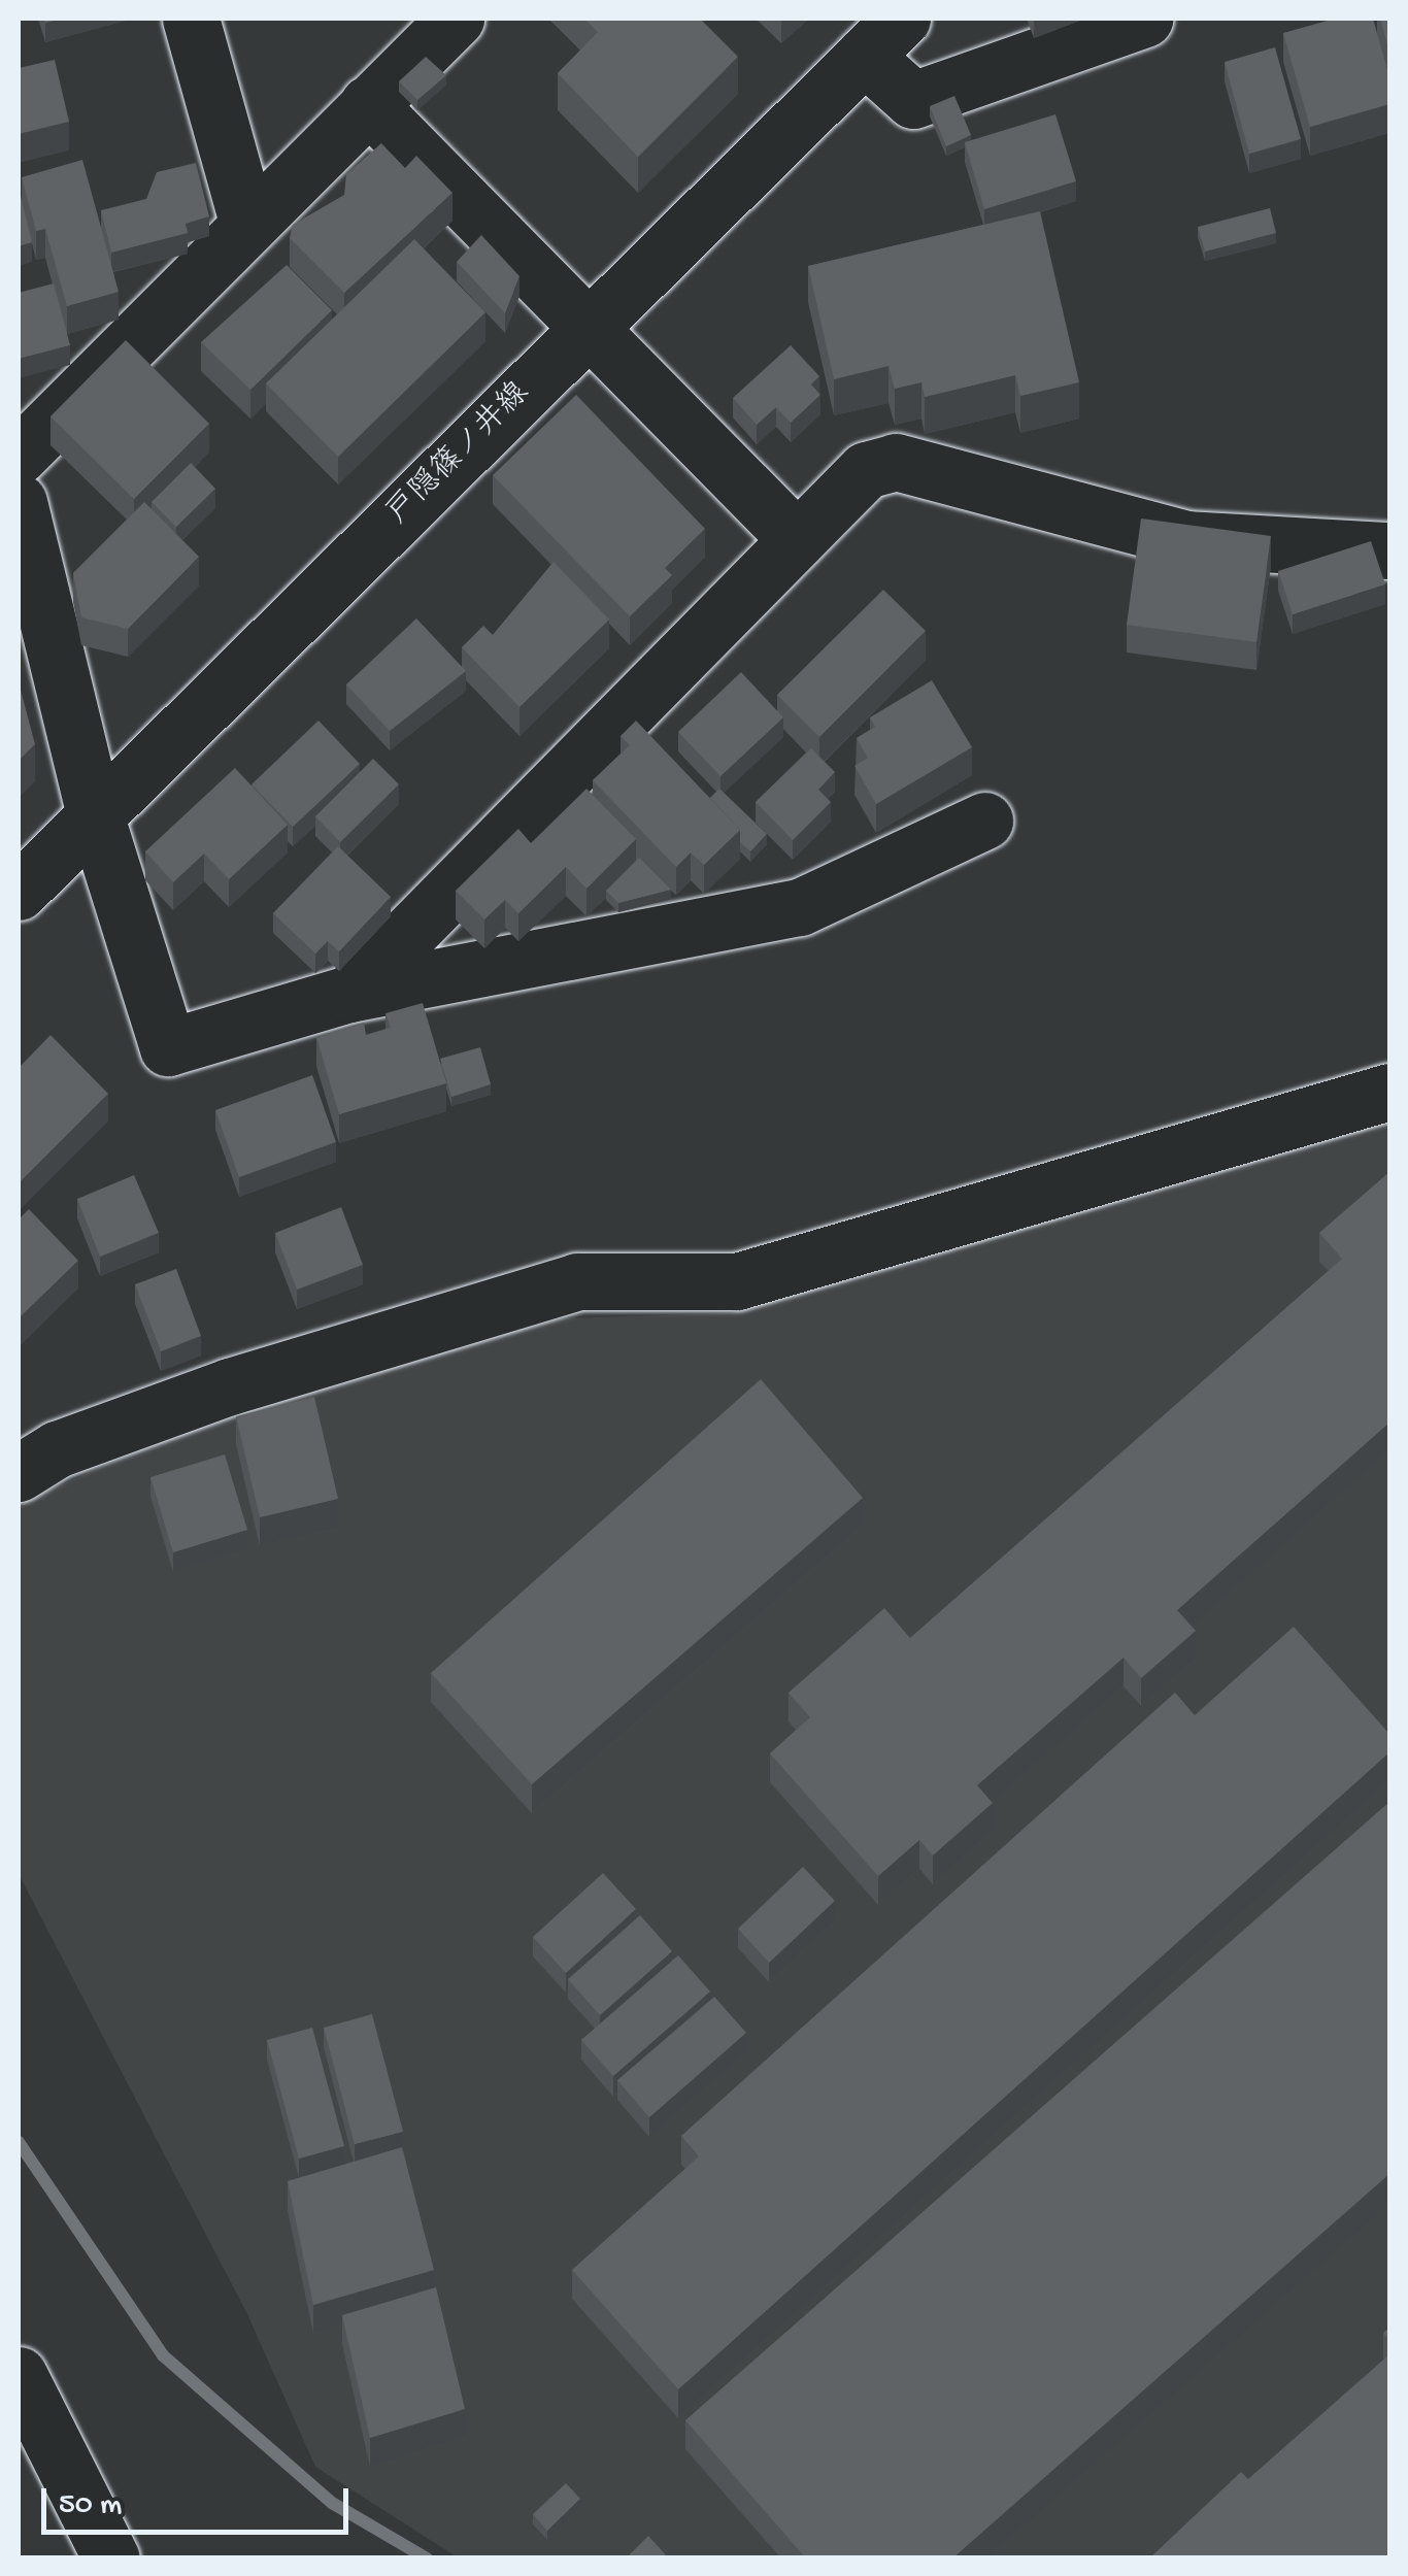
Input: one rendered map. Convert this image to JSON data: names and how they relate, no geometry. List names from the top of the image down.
{
  "streets": {
    "street": ["戸隠篠ノ井線"]
  },
  "scale_bar": "50 m"
}
